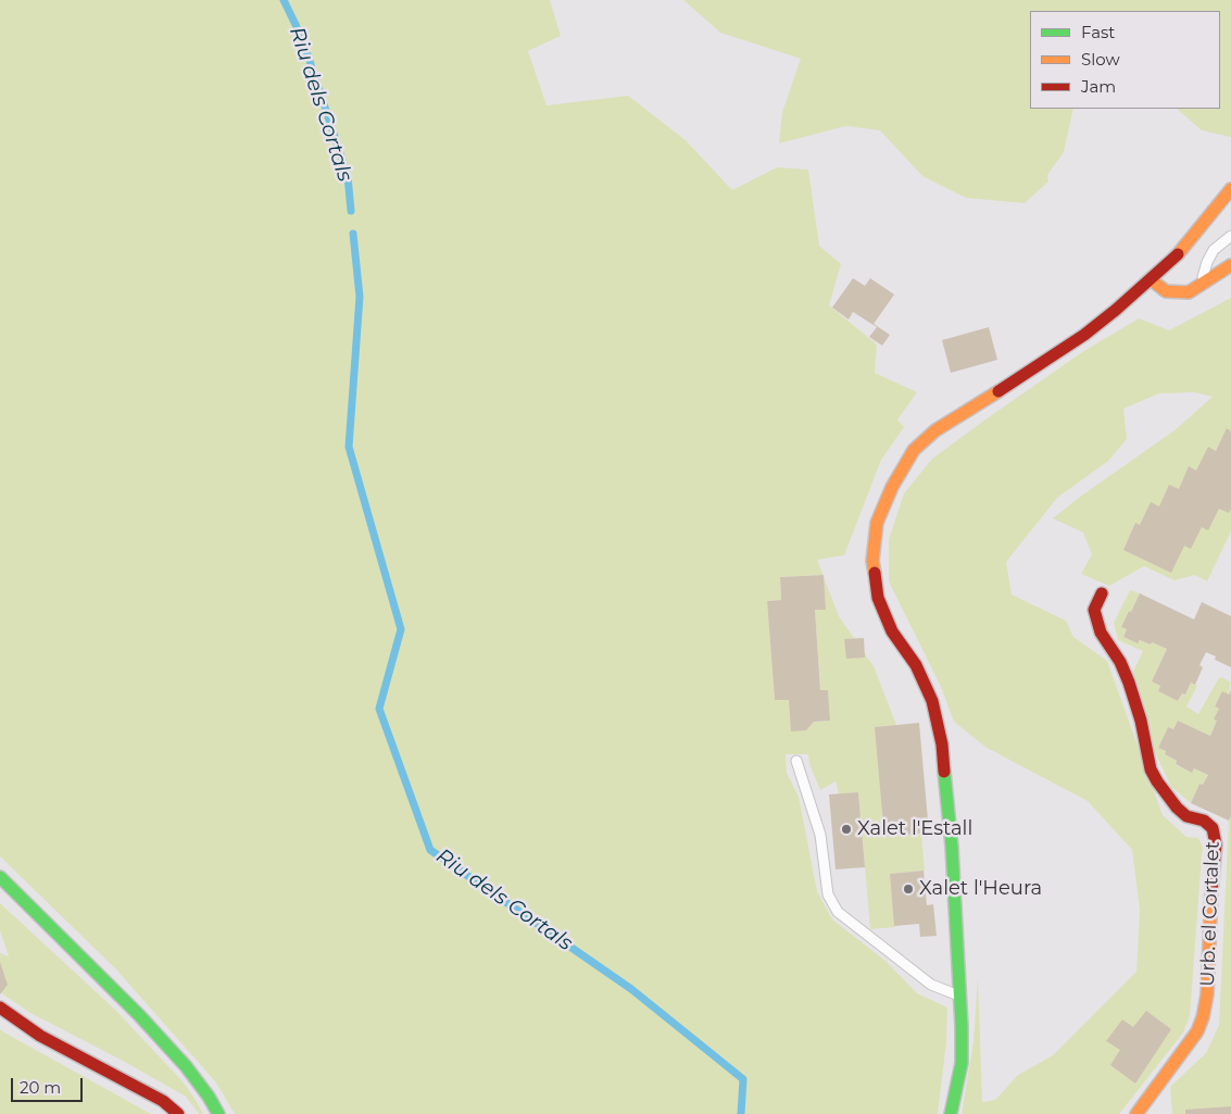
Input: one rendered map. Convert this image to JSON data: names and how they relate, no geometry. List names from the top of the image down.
{
  "streets": {
    "main road": ["Urb. el Cortalet"]
  },
  "water": ["Riu dels Cortals"],
  "places": ["Xalet l'Estall", "Xalet l'Heura"],
  "legend": ["Fast", "Slow", "Jam"],
  "scale_bar": "20 m"
}
